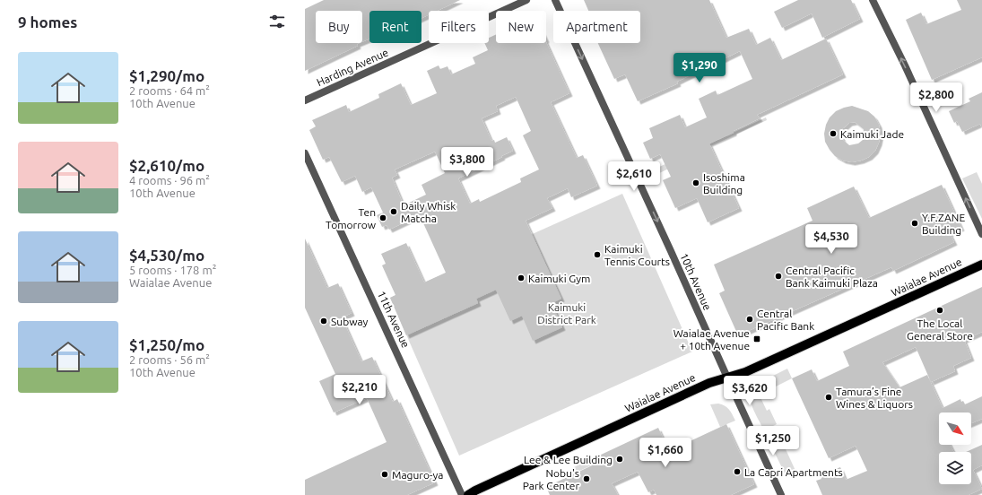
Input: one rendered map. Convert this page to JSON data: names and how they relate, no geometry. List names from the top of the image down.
{
  "streets": {
    "main road": ["Waialae Avenue"],
    "street": ["Harding Avenue", "10th Avenue", "11th Avenue"]
  },
  "crossings": [
    ["Waialae Avenue", "10th Avenue"]
  ],
  "one_way": ["10th Avenue"],
  "parks": ["Kaimuki District Park"],
  "places": {
    "other": [
      "Kaimuki Jade",
      "Isoshima Building",
      "Daily Whisk Matcha",
      "Ten Tomorrow",
      "Y.F.ZANE Building",
      "Kaimuki Tennis Courts",
      "Central Pacific Bank Kaimuki Plaza",
      "Kaimuki Gym",
      "The Local General Store",
      "Central Pacific Bank",
      "Subway",
      "Tamura’s Fine Wines & Liquors",
      "Lee & Lee Building",
      "La Capri Apartments",
      "Maguro-ya",
      "Nobu's Park Center"
    ],
    "transit": ["Waialae Avenue + 10th Avenue"]
  },
  "north": "bottom right",
  "page": {
    "heading": "9 homes",
    "chip": [
      "Buy",
      "Rent",
      "Filters",
      "New",
      "Apartment"
    ],
    "list": [
      {
        "name": "$1,290/mo",
        "note": "2 rooms · 64 m² · 10th Avenue"
      },
      {
        "name": "$2,610/mo",
        "note": "4 rooms · 96 m² · 10th Avenue"
      },
      {
        "name": "$4,530/mo",
        "note": "5 rooms · 178 m² · Waialae Avenue"
      },
      {
        "name": "$1,250/mo",
        "note": "2 rooms · 56 m² · 10th Avenue"
      }
    ],
    "price": [
      "$1,290",
      "$2,800",
      "$3,800",
      "$2,610",
      "$4,530",
      "$2,210",
      "$3,620",
      "$1,250",
      "$1,660"
    ]
  }
}
